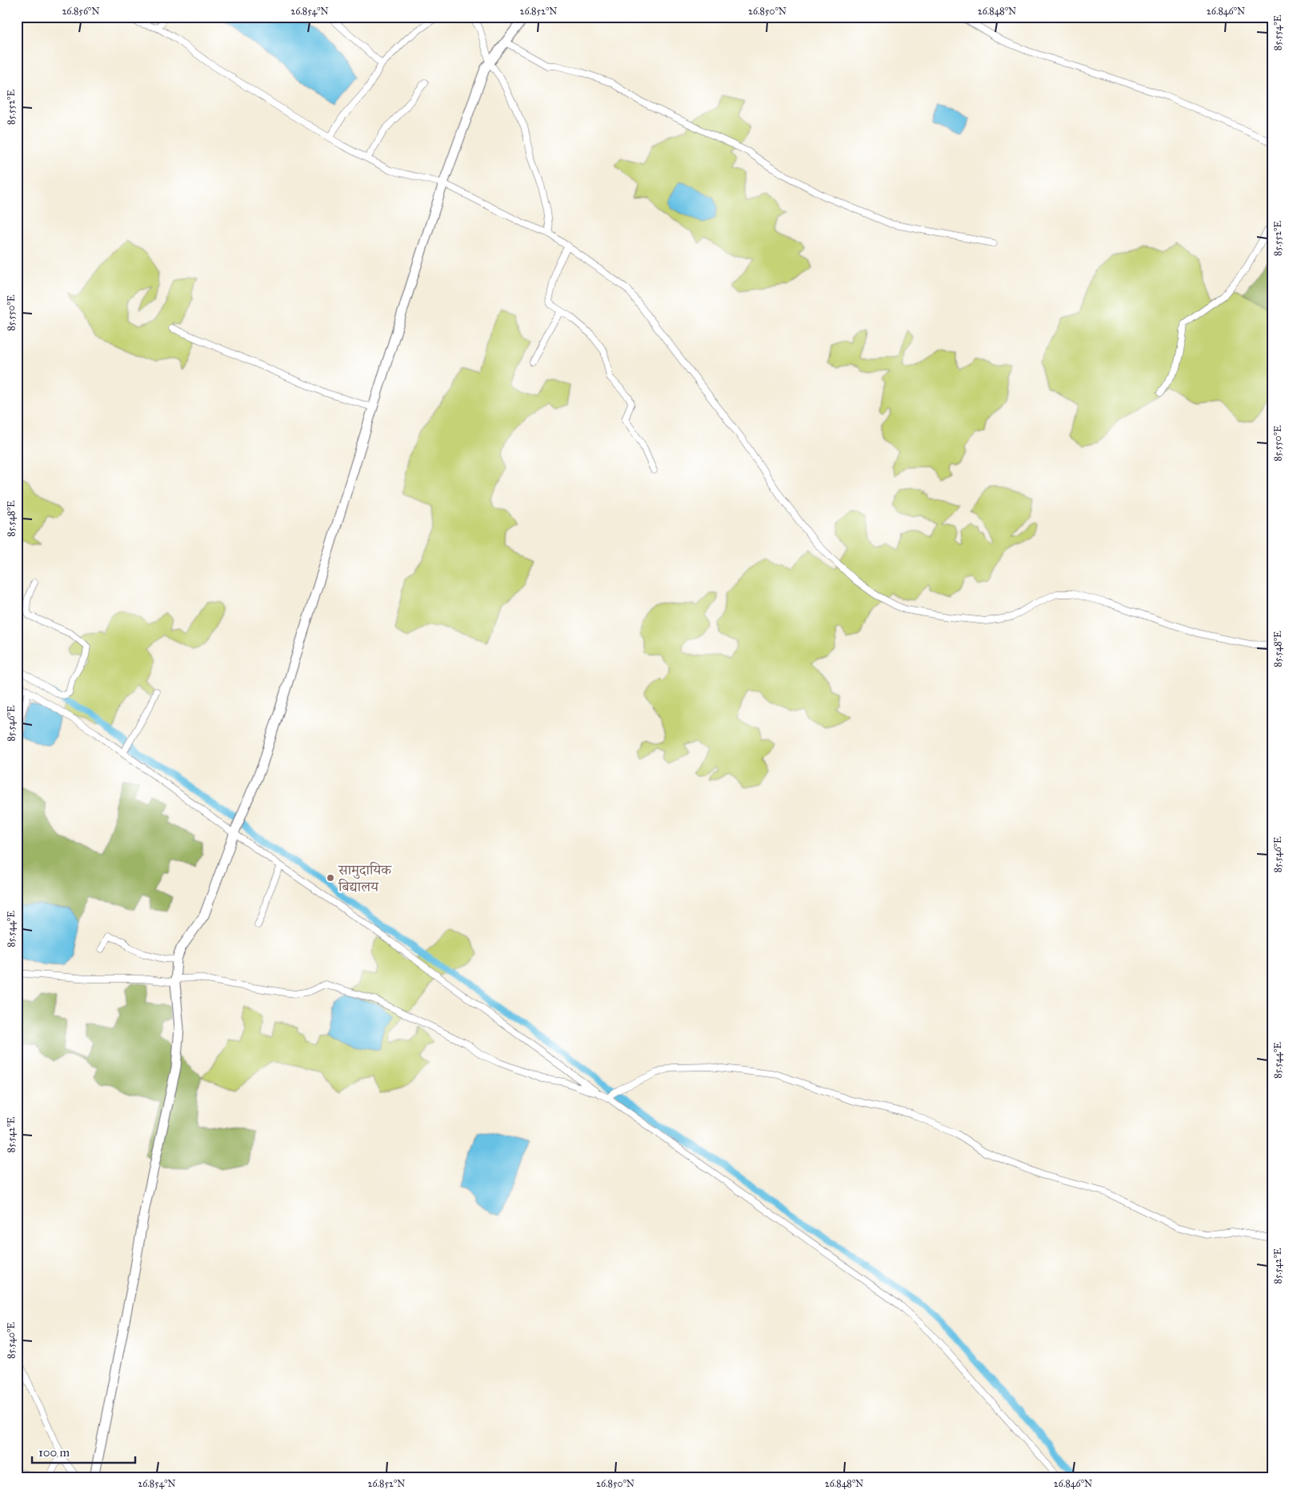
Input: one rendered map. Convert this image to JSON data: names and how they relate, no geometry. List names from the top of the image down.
{
  "places": ["सामुदायिक बिद्यालय"],
  "scale_bar": "100 m",
  "coordinates": [
    "26.856°N",
    "26.854°N",
    "26.852°N",
    "26.850°N",
    "26.848°N",
    "26.846°N",
    "85.554°E",
    "85.552°E",
    "85.550°E",
    "85.548°E",
    "85.546°E",
    "85.544°E",
    "85.542°E",
    "85.540°E"
  ]
}
